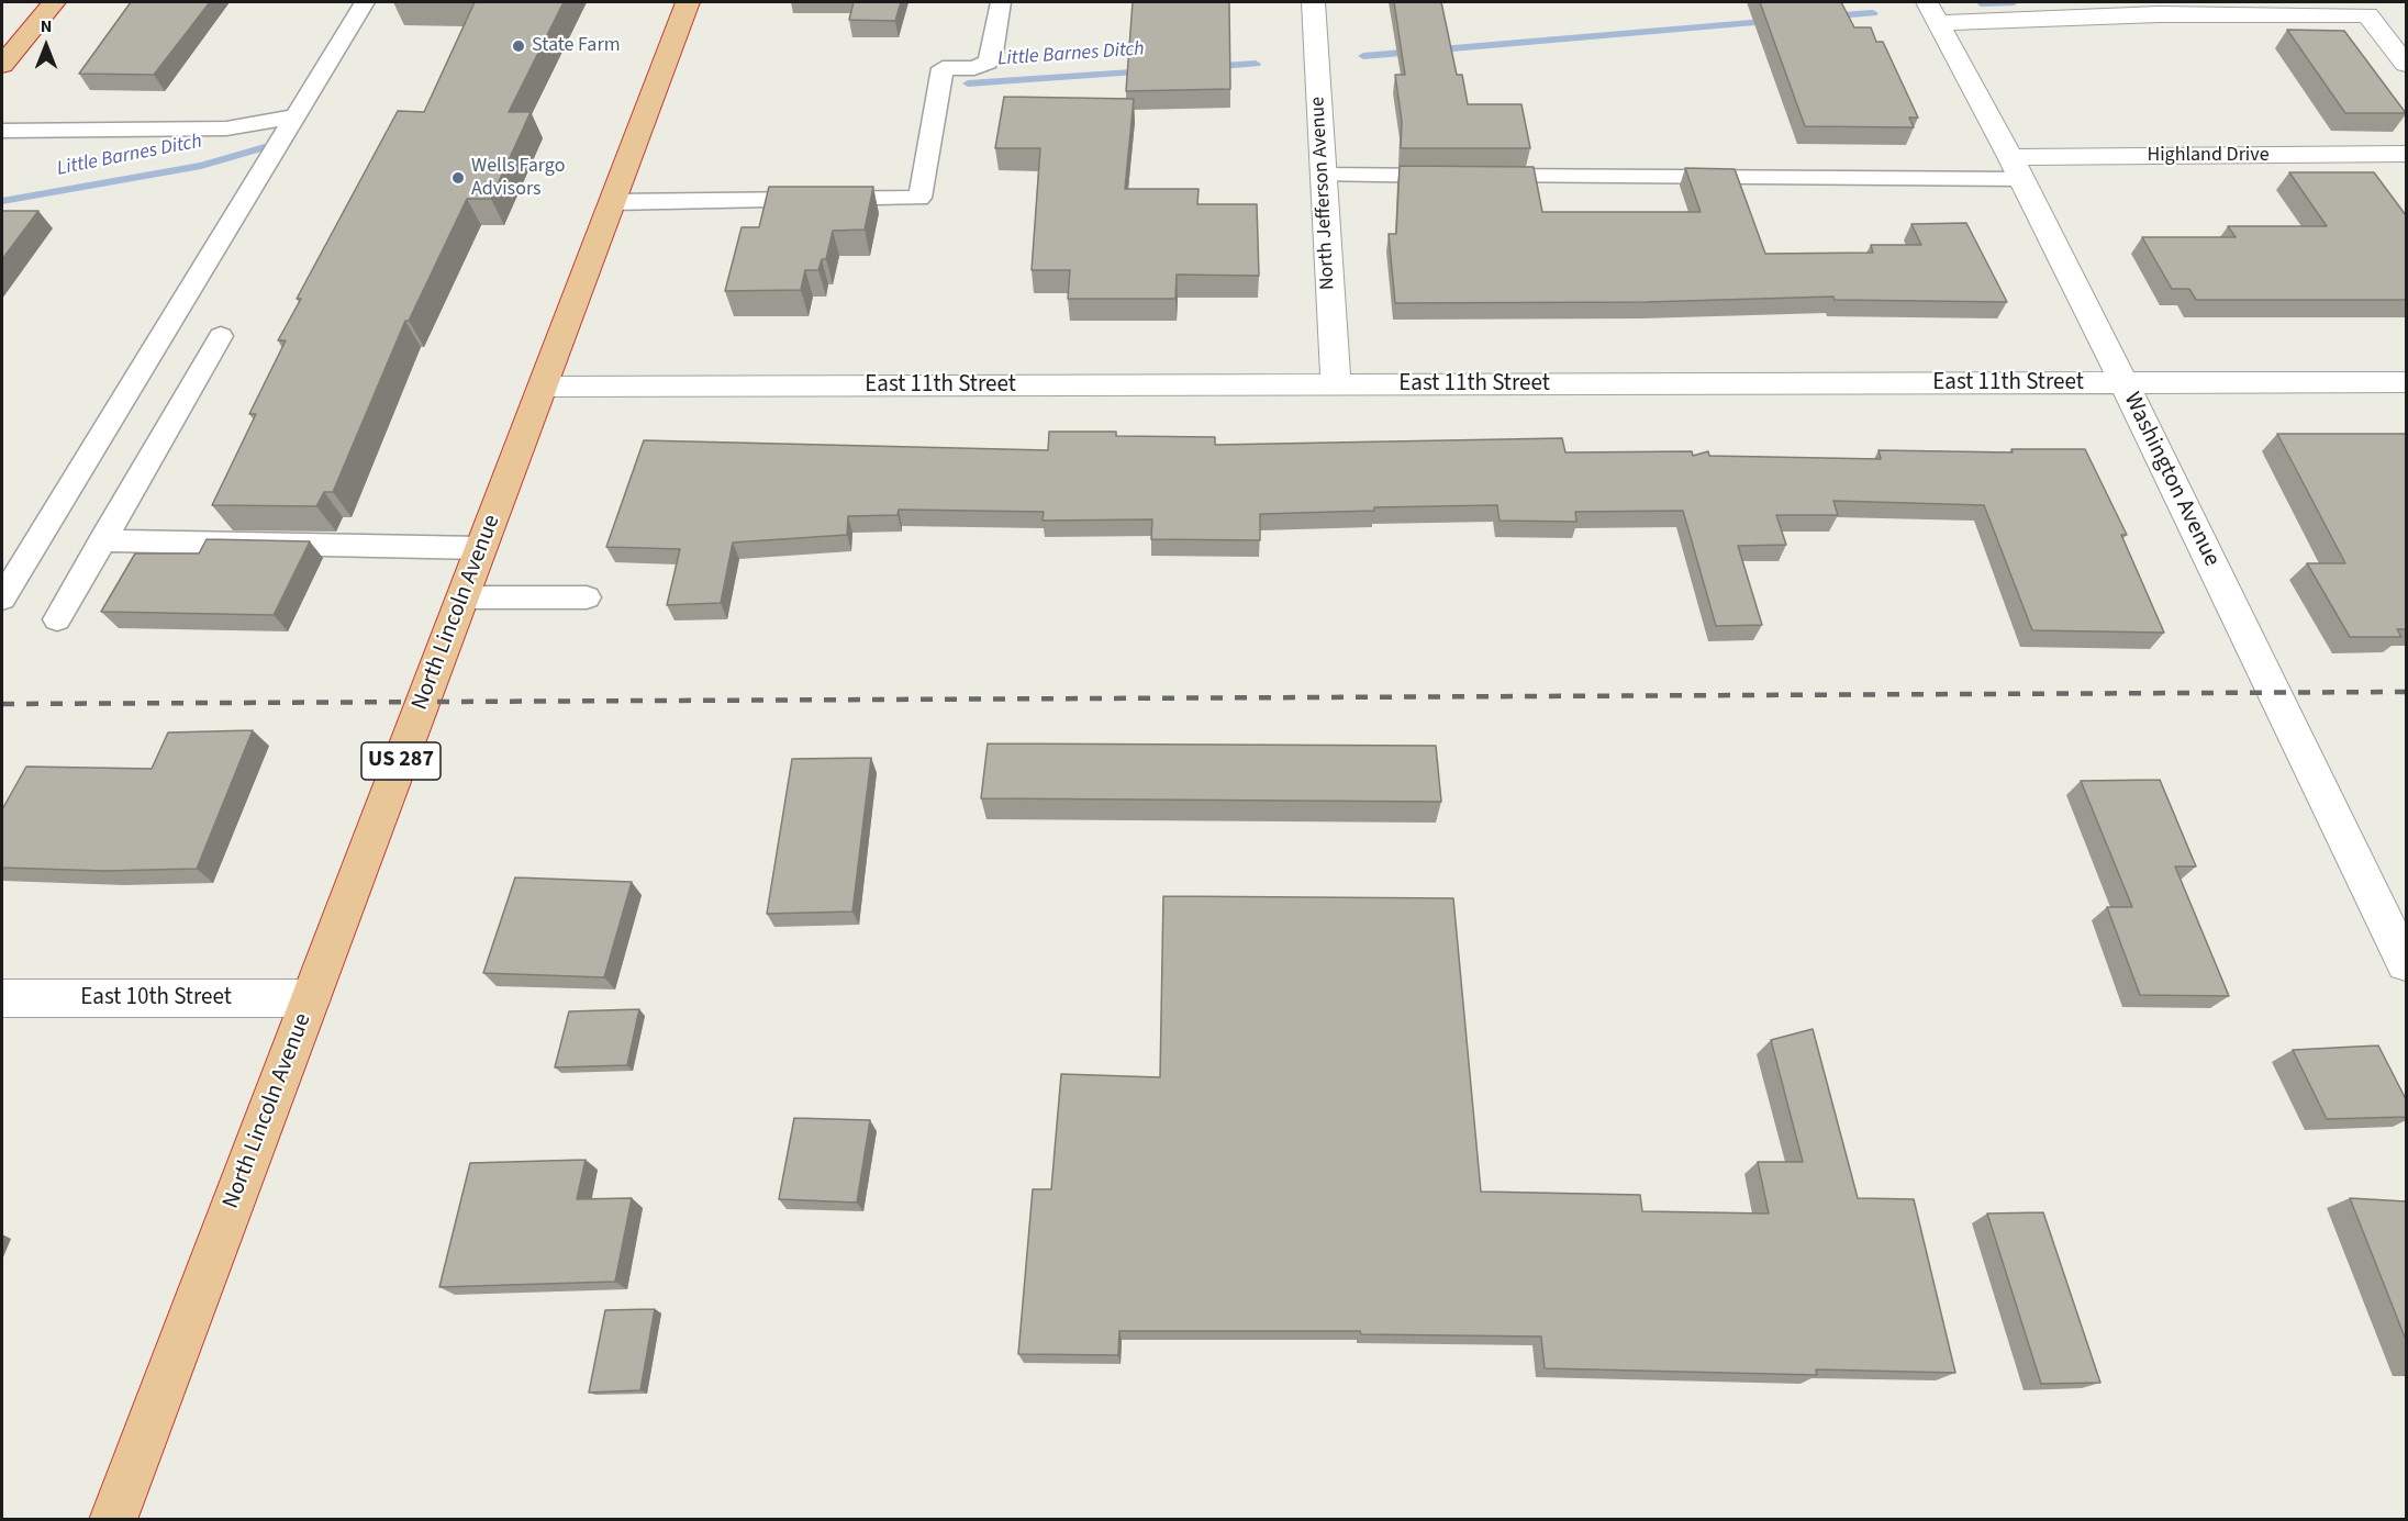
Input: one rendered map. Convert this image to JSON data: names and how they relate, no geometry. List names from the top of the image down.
{
  "streets": {
    "highway": ["North Lincoln Avenue", "US 287"],
    "street": [
      "Highland Drive",
      "North Jefferson Avenue",
      "East 11th Street",
      "Washington Avenue",
      "East 10th Street"
    ]
  },
  "crossings": [
    ["Highland Drive", "Washington Avenue"],
    ["North Jefferson Avenue", "East 11th Street"],
    ["East 11th Street", "Washington Avenue"],
    ["East 11th Street", "North Lincoln Avenue"],
    ["North Lincoln Avenue", "East 10th Street"]
  ],
  "water": ["Little Barnes Ditch"],
  "places": ["State Farm", "Wells Fargo Advisors"],
  "north": "top"
}
